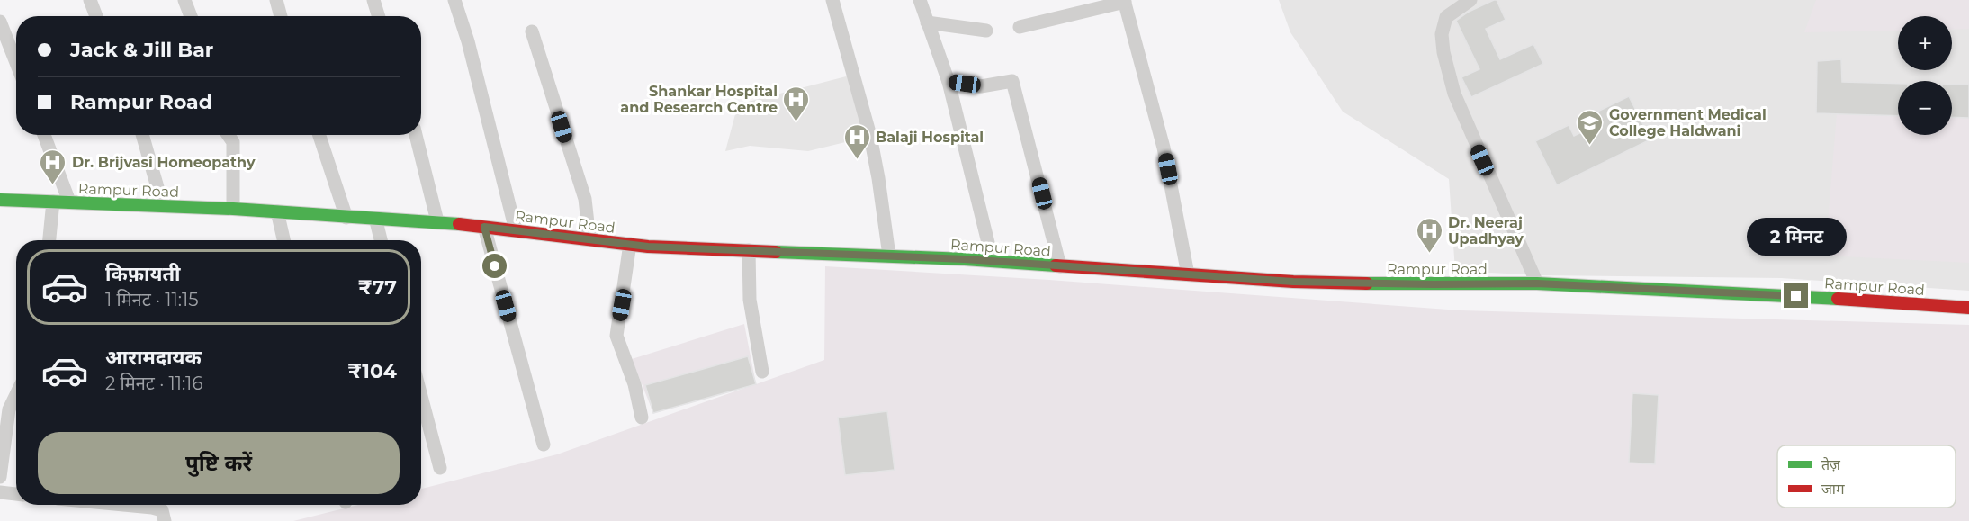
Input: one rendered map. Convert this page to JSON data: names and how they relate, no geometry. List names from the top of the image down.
{
  "streets": {
    "main road": ["Rampur Road"]
  },
  "places": {
    "hospital": [
      "Shankar Hospital and Research Centre",
      "Balaji Hospital",
      "Dr. Brijvasi Homeopathy",
      "Dr. Neeraj Upadhyay"
    ],
    "school or university": ["Government Medical College Haldwani"]
  },
  "legend": ["तेज़", "जाम"],
  "page": {
    "map_buttons": ["+", "−"],
    "banner": ["Jack & Jill Bar", "Rampur Road"],
    "bubble": "2 मिनट",
    "list": [
      {
        "name": "किफ़ायती",
        "note": "1 मिनट · 11:15",
        "value": "₹77"
      },
      {
        "name": "आरामदायक",
        "note": "2 मिनट · 11:16",
        "value": "₹104"
      }
    ],
    "buttons": "पुष्टि करें"
  }
}
